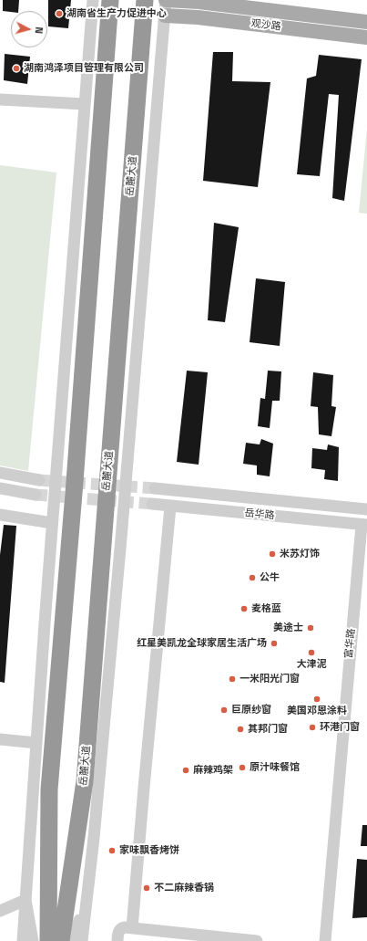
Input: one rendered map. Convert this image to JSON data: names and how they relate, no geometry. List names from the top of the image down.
{
  "streets": {
    "highway": ["岳麓大道"],
    "main road": ["观沙路"],
    "street": ["岳华路", "富华路"]
  },
  "crossings": [
    ["岳华路", "富华路"]
  ],
  "places": [
    "湖南省生产力促进中心",
    "湖南鸿泽项目管理有限公司",
    "米苏灯饰",
    "公牛",
    "麦格蓝",
    "美途士",
    "红星美凯龙全球家居生活广场",
    "大津泥",
    "一米阳光门窗",
    "美国邓恩涂料",
    "巨原纱窗",
    "环港门窗",
    "其邦门窗",
    "原汁味餐馆",
    "麻辣鸡架",
    "家味飘香烤饼",
    "不二麻辣香锅"
  ],
  "north": "right"
}
